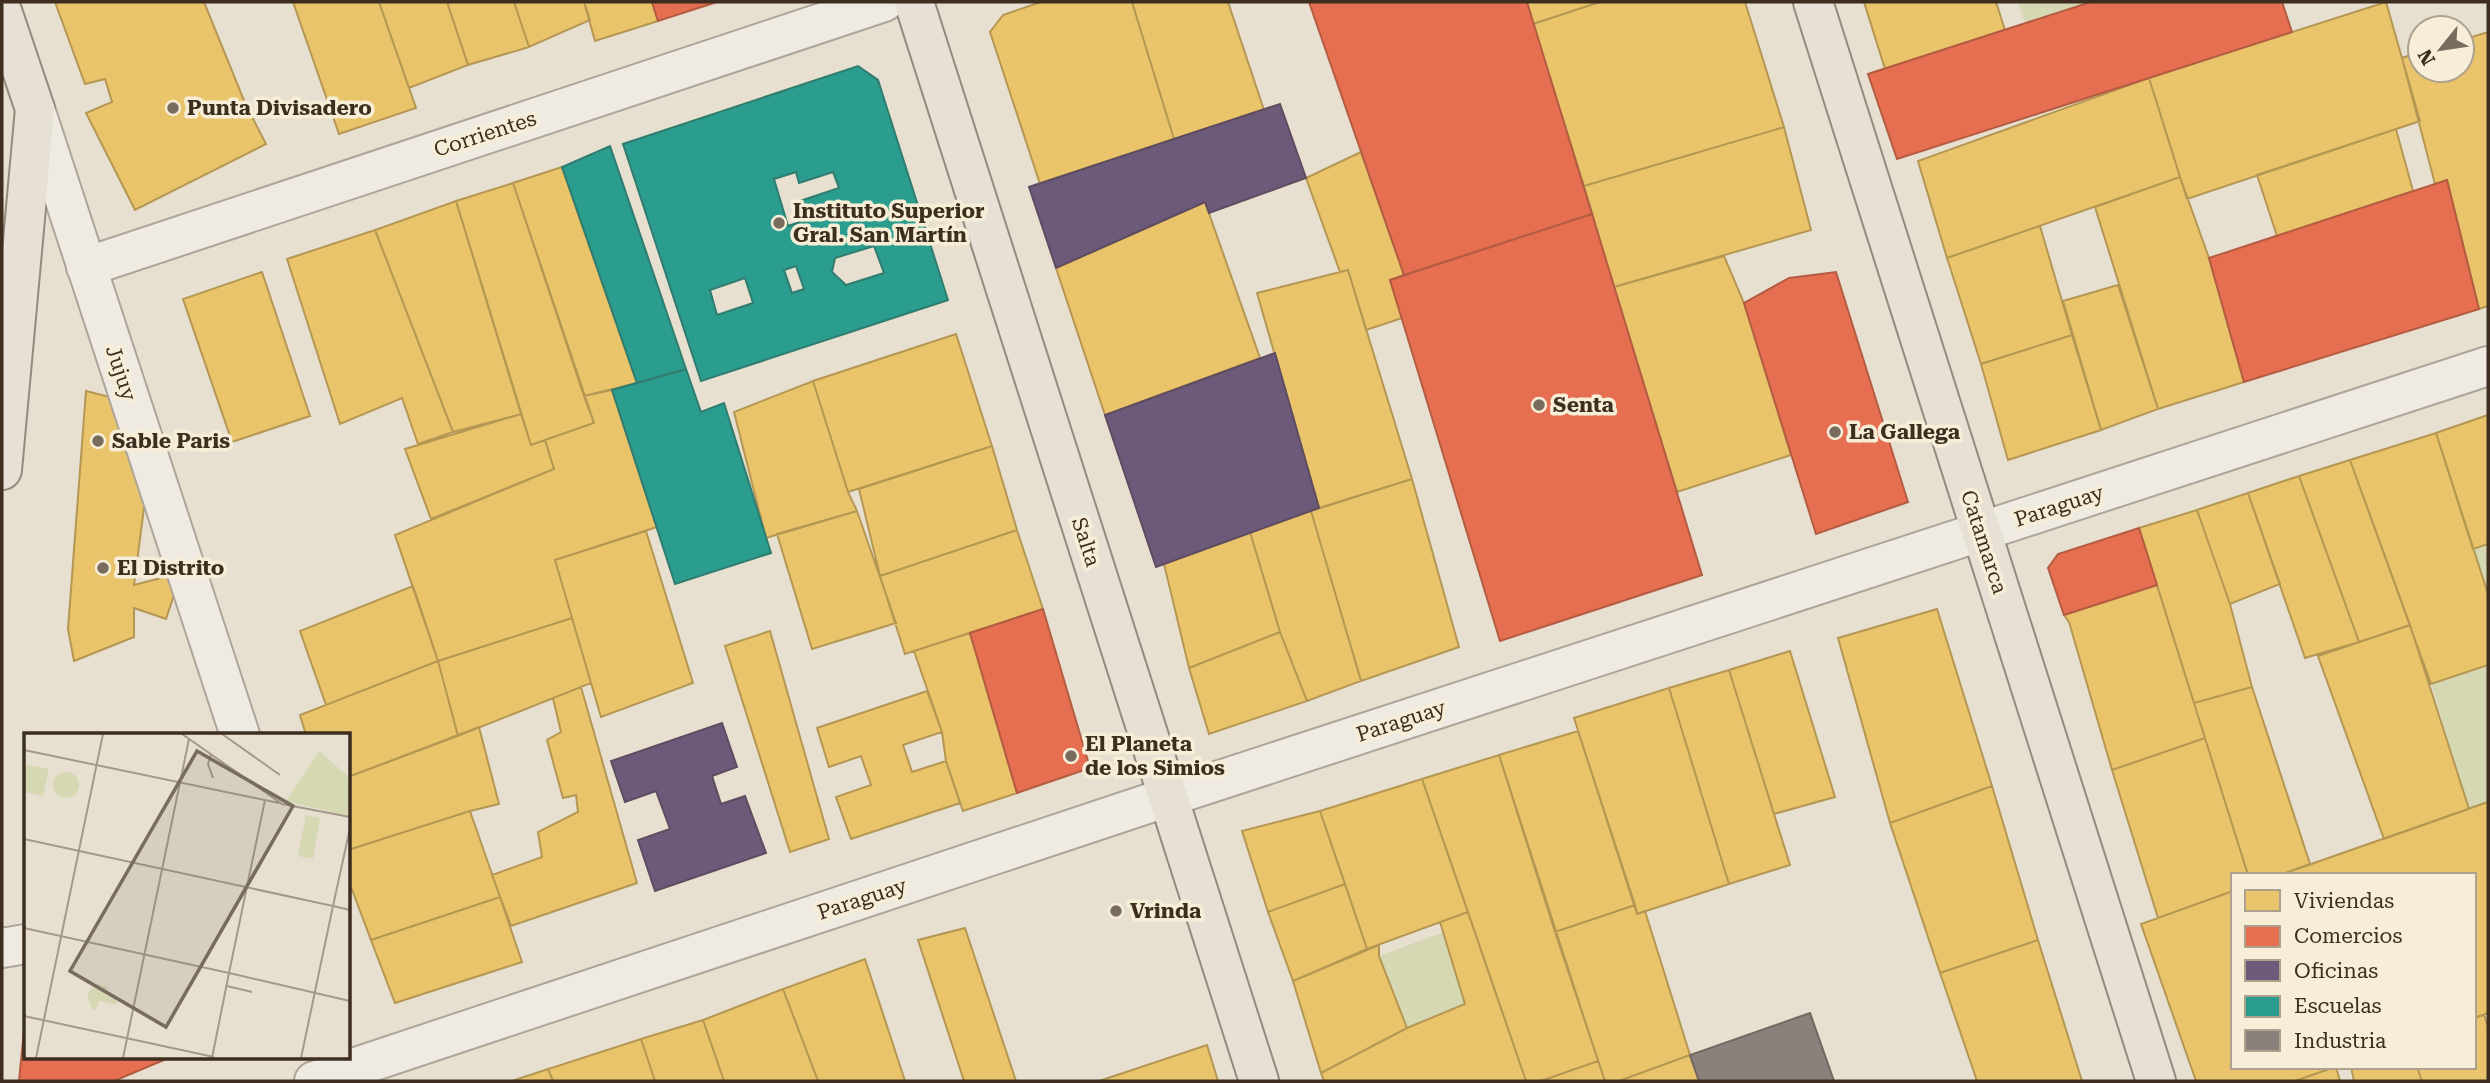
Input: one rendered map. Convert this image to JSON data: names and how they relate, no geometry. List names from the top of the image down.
{
  "streets": {
    "main road": ["Jujuy", "Salta", "Catamarca"],
    "street": ["Corrientes", "Paraguay"]
  },
  "crossings": [
    ["Corrientes", "Jujuy"],
    ["Paraguay", "Salta"],
    ["Paraguay", "Catamarca"]
  ],
  "places": [
    "Punta Divisadero",
    "Instituto Superior Gral. San Martín",
    "Senta",
    "La Gallega",
    "Sable Paris",
    "El Distrito",
    "El Planeta de los Simios",
    "Vrinda"
  ],
  "legend": [
    "Viviendas",
    "Comercios",
    "Oficinas",
    "Escuelas",
    "Industria"
  ],
  "north": "bottom left"
}
